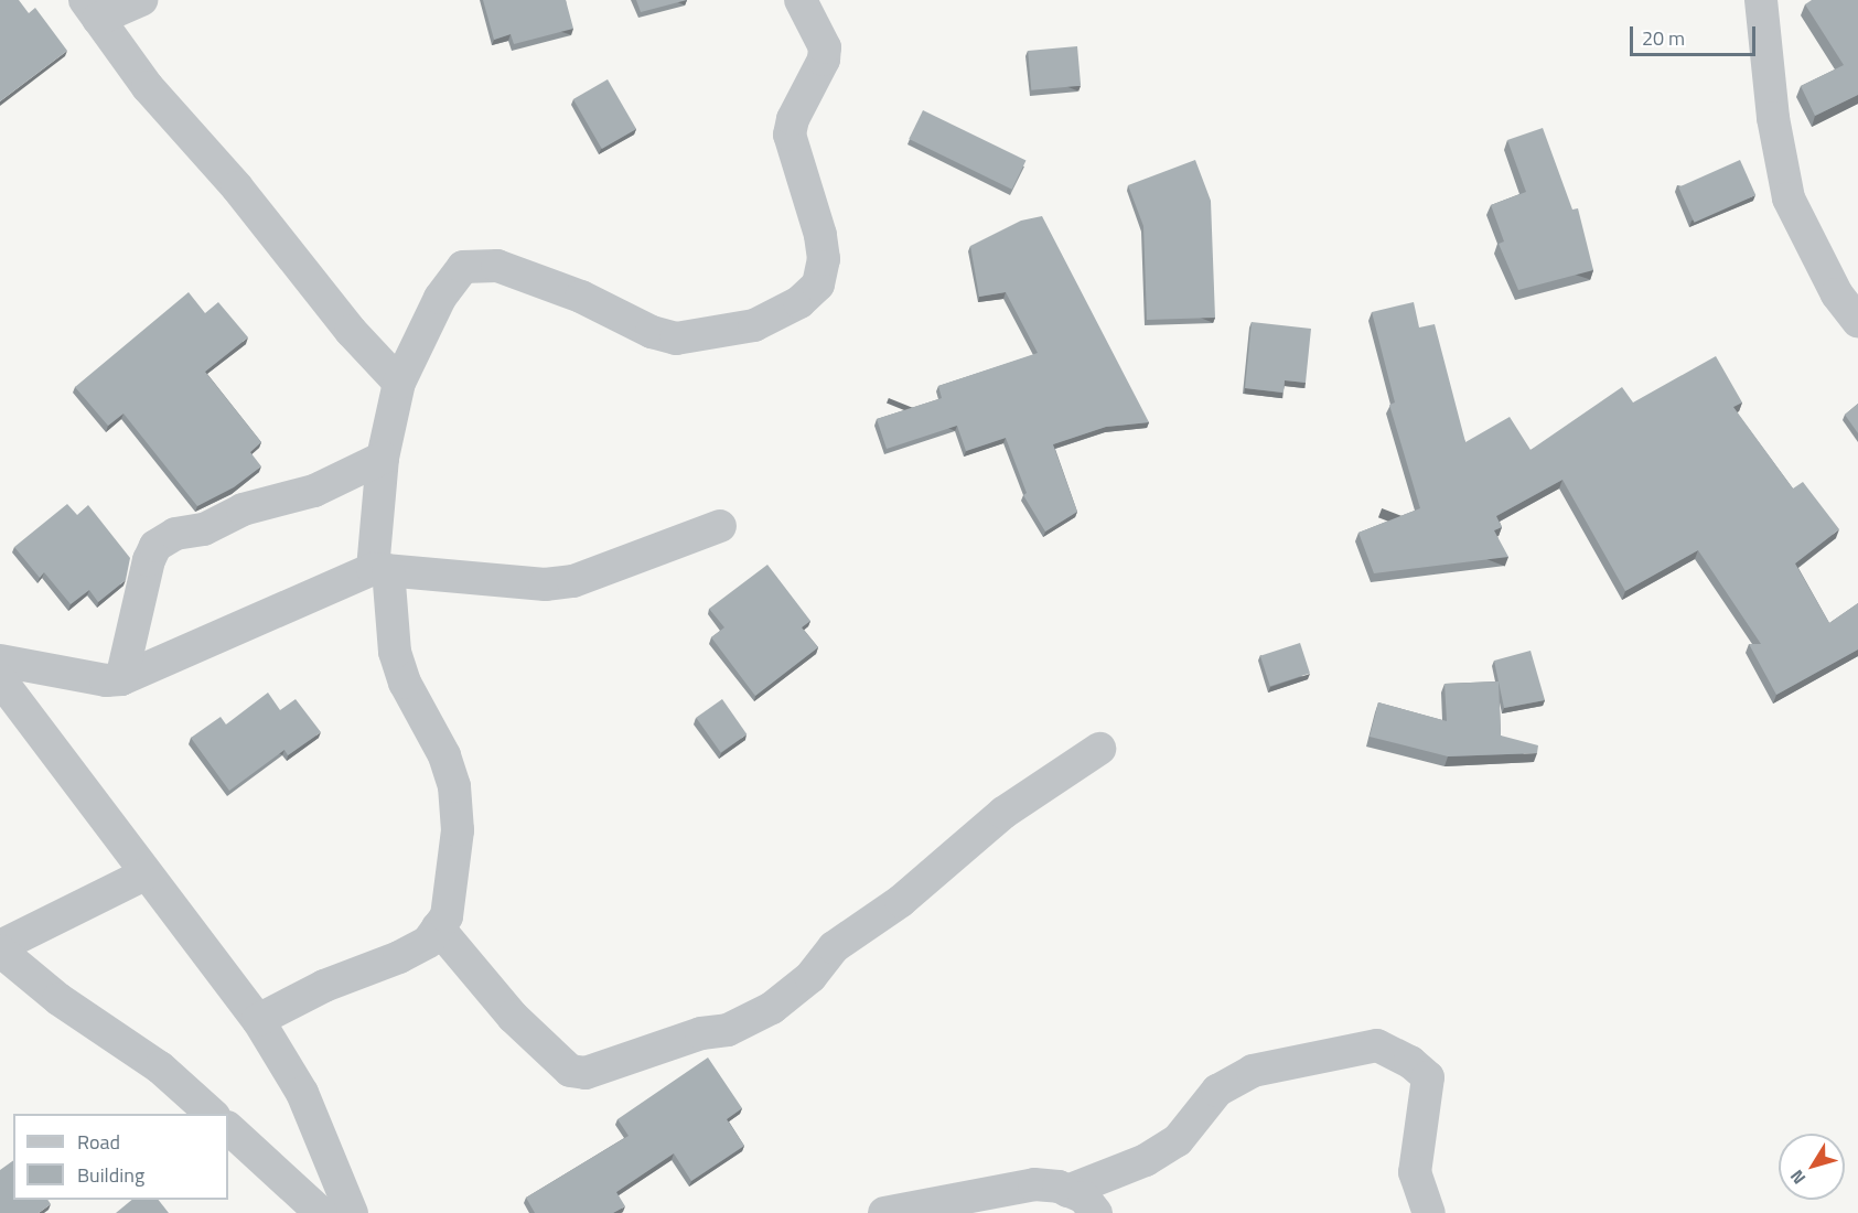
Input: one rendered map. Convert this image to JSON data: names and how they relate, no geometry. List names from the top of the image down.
{
  "legend": ["Road", "Building"],
  "scale_bar": "20 m",
  "north": "bottom left"
}
